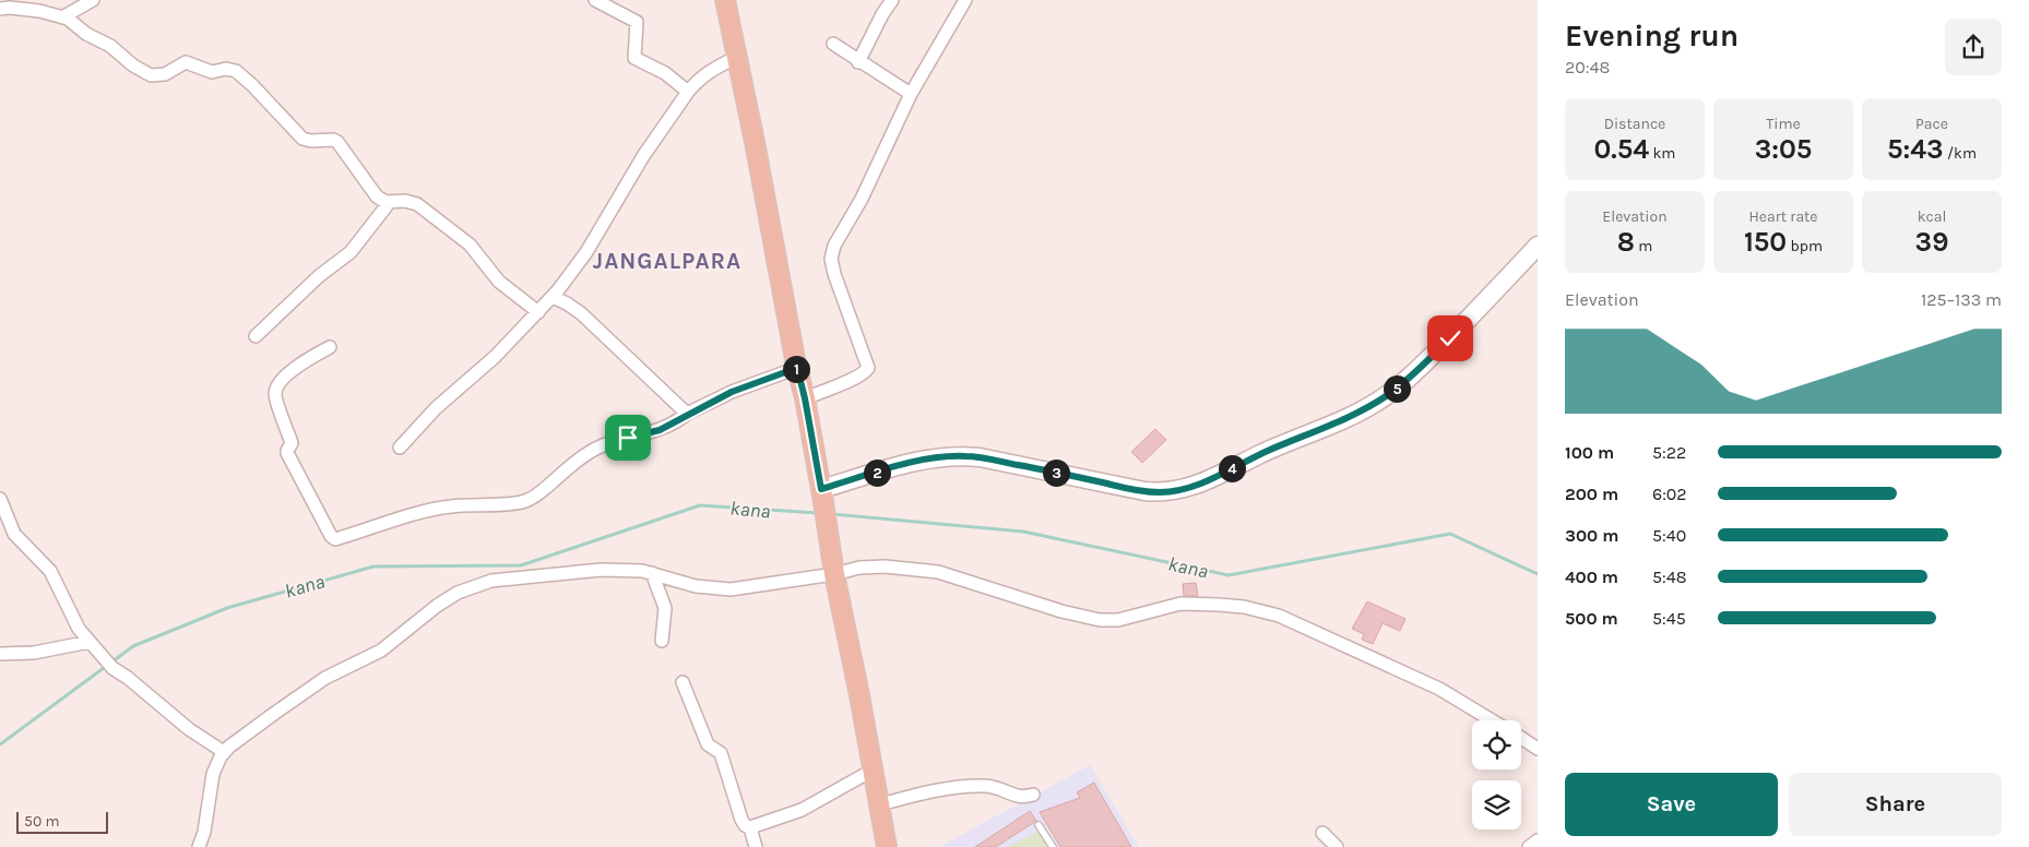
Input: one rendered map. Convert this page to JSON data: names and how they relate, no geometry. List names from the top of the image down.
{
  "districts": ["JANGALPARA"],
  "water": ["kana"],
  "scale_bar": "50 m",
  "page": {
    "heading": ["Evening run", "20:48"],
    "stats": [
      ["Distance", "0.54 km"],
      ["Time", "3:05"],
      ["Pace", "5:43 /km"],
      ["Elevation", "8 m"],
      ["Heart rate", "150 bpm"],
      ["kcal", "39"]
    ],
    "chart": ["Elevation", "125–133 m"],
    "pins": [
      "1",
      "5",
      "4",
      "2",
      "3"
    ],
    "list": [
      {
        "name": "100 m",
        "note": "5:22"
      },
      {
        "name": "200 m",
        "note": "6:02"
      },
      {
        "name": "300 m",
        "note": "5:40"
      },
      {
        "name": "400 m",
        "note": "5:48"
      },
      {
        "name": "500 m",
        "note": "5:45"
      }
    ],
    "buttons": ["Save", "Share"],
    "scale": "50 m"
  }
}
